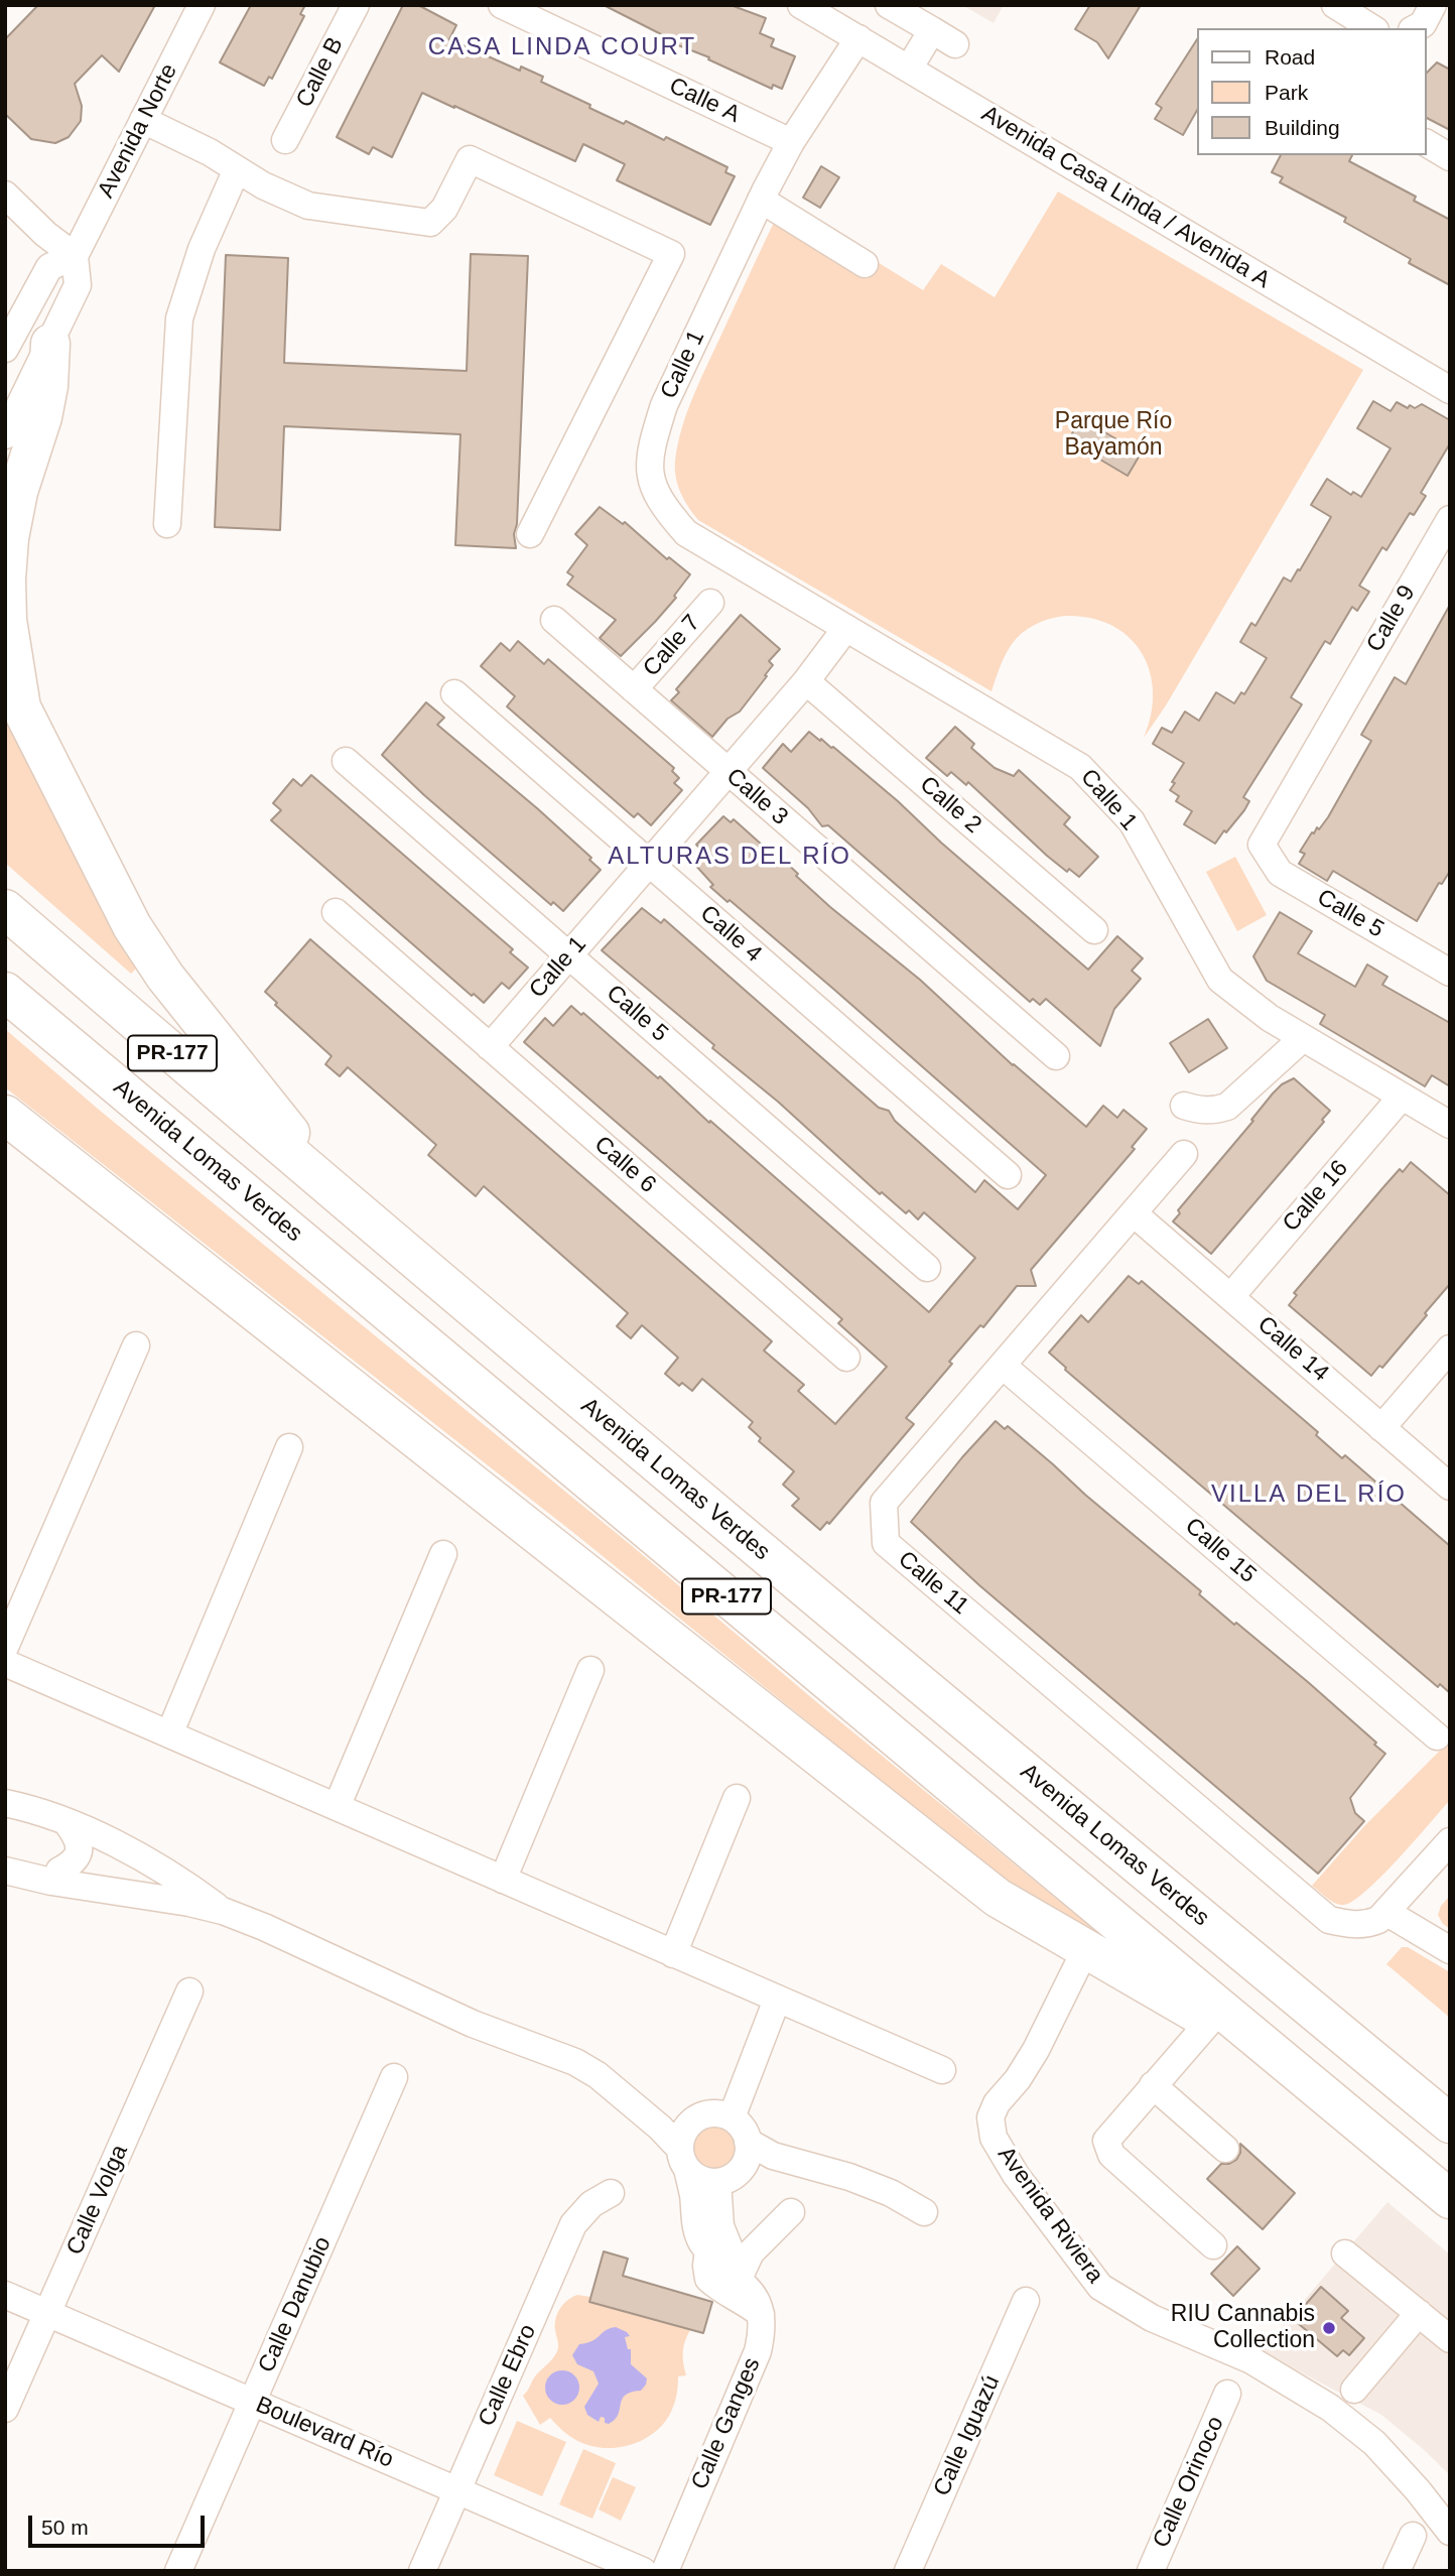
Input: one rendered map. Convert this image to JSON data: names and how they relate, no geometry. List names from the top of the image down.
{
  "streets": {
    "highway": ["PR-177", "Avenida Lomas Verdes"],
    "street": [
      "Calle B",
      "Calle A",
      "Avenida Norte",
      "Avenida Casa Linda / Avenida A",
      "Calle 1",
      "Calle 9",
      "Calle 7",
      "Calle 3",
      "Calle 2",
      "Calle 5",
      "Calle 4",
      "Calle 6",
      "Calle 16",
      "Calle 14",
      "Calle 15",
      "Calle 11",
      "Calle Volga",
      "Avenida Riviera",
      "Calle Danubio",
      "Calle Ebro",
      "Calle Ganges",
      "Boulevard Río",
      "Calle Iguazú",
      "Calle Orinoco"
    ]
  },
  "crossings": [
    ["Calle A", "Calle 1"],
    ["Avenida Casa Linda / Avenida A", "Calle 1"],
    ["Calle 1", "Calle 3"],
    ["Calle 1", "Calle 2"],
    ["Calle 1", "Calle 5"],
    ["Calle 1", "Calle 4"],
    ["Calle 1", "Calle 6"],
    ["Calle 9", "Calle 5"],
    ["Calle 7", "Calle 3"],
    ["Calle 16", "Calle 14"],
    ["Calle 14", "Calle 11"],
    ["Calle 15", "Calle 11"],
    ["Calle Volga", "Boulevard Río"],
    ["Calle Danubio", "Boulevard Río"],
    ["Calle Ebro", "Boulevard Río"]
  ],
  "districts": ["CASA LINDA COURT", "ALTURAS DEL RÍO", "VILLA DEL RÍO"],
  "parks": ["Parque Río Bayamón"],
  "places": ["RIU Cannabis Collection"],
  "legend": ["Road", "Park", "Building"],
  "scale_bar": "50 m"
}
